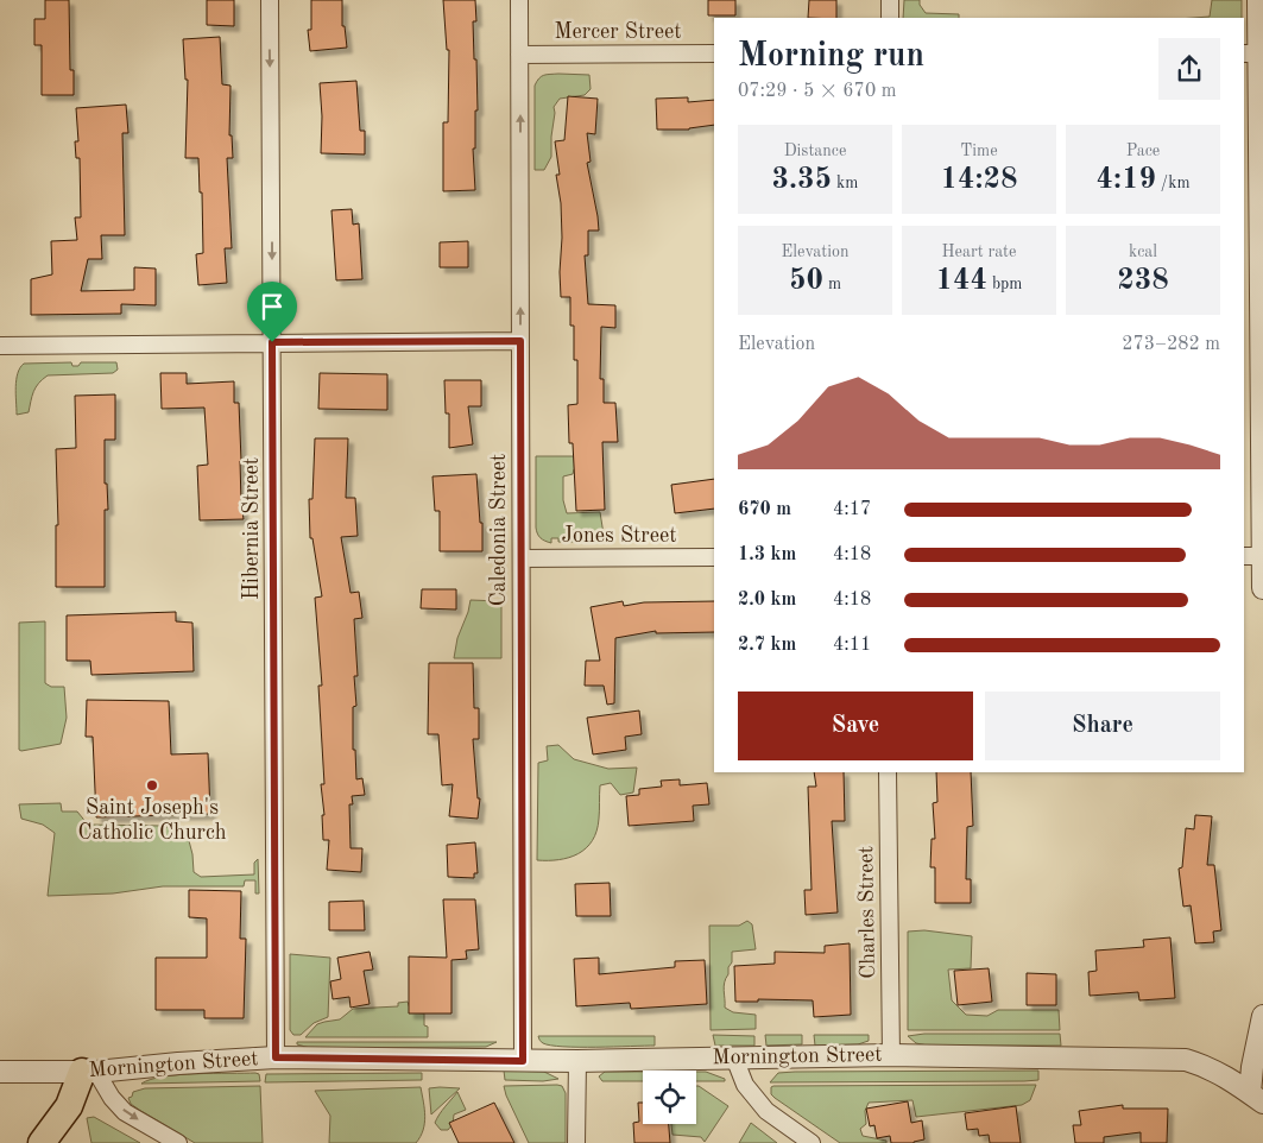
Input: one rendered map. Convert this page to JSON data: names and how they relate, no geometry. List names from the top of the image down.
{
  "streets": {
    "street": [
      "Mercer Street",
      "Hibernia Street",
      "Caledonia Street",
      "Jones Street",
      "Charles Street",
      "Mornington Street"
    ]
  },
  "crossings": [
    ["Mercer Street", "Caledonia Street"],
    ["Hibernia Street", "Mornington Street"],
    ["Caledonia Street", "Jones Street"],
    ["Caledonia Street", "Mornington Street"],
    ["Charles Street", "Mornington Street"]
  ],
  "places": ["Saint Joseph's Catholic Church"],
  "page": {
    "heading": ["Morning run", "07:29 · 5 × 670 m"],
    "stats": [
      ["Distance", "3.35 km"],
      ["Time", "14:28"],
      ["Pace", "4:19 /km"],
      ["Elevation", "50 m"],
      ["Heart rate", "144 bpm"],
      ["kcal", "238"]
    ],
    "chart": ["Elevation", "273–282 m"],
    "list": [
      {
        "name": "670 m",
        "note": "4:17"
      },
      {
        "name": "1.3 km",
        "note": "4:18"
      },
      {
        "name": "2.0 km",
        "note": "4:18"
      },
      {
        "name": "2.7 km",
        "note": "4:11"
      }
    ],
    "buttons": ["Save", "Share"]
  }
}
